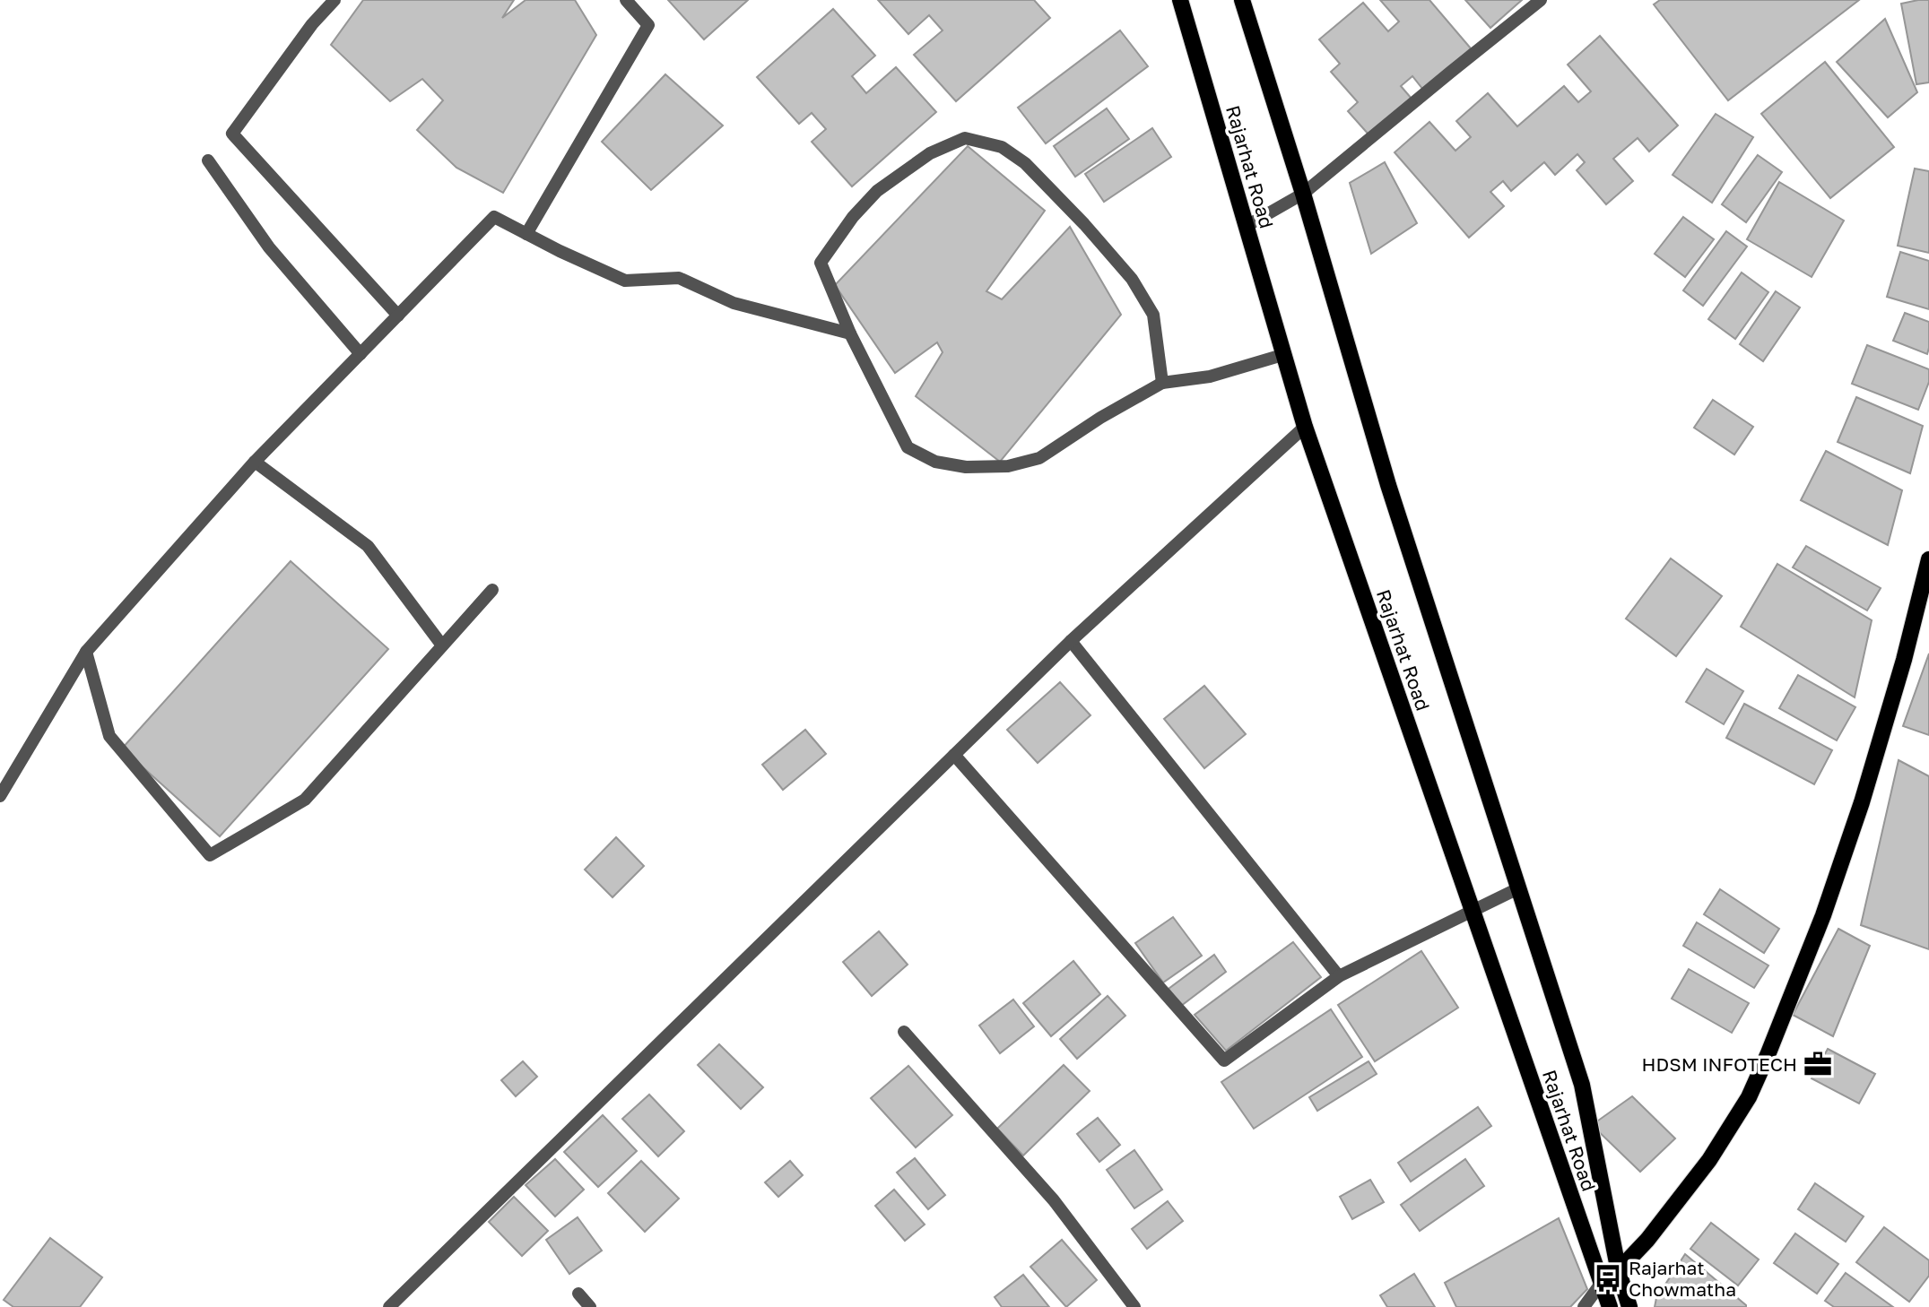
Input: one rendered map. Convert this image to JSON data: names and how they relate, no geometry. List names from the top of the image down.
{
  "streets": {
    "main road": ["Rajarhat Road"]
  },
  "places": {
    "office": ["HDSM INFOTECH"],
    "bus stop": ["Rajarhat Chowmatha"]
  }
}
